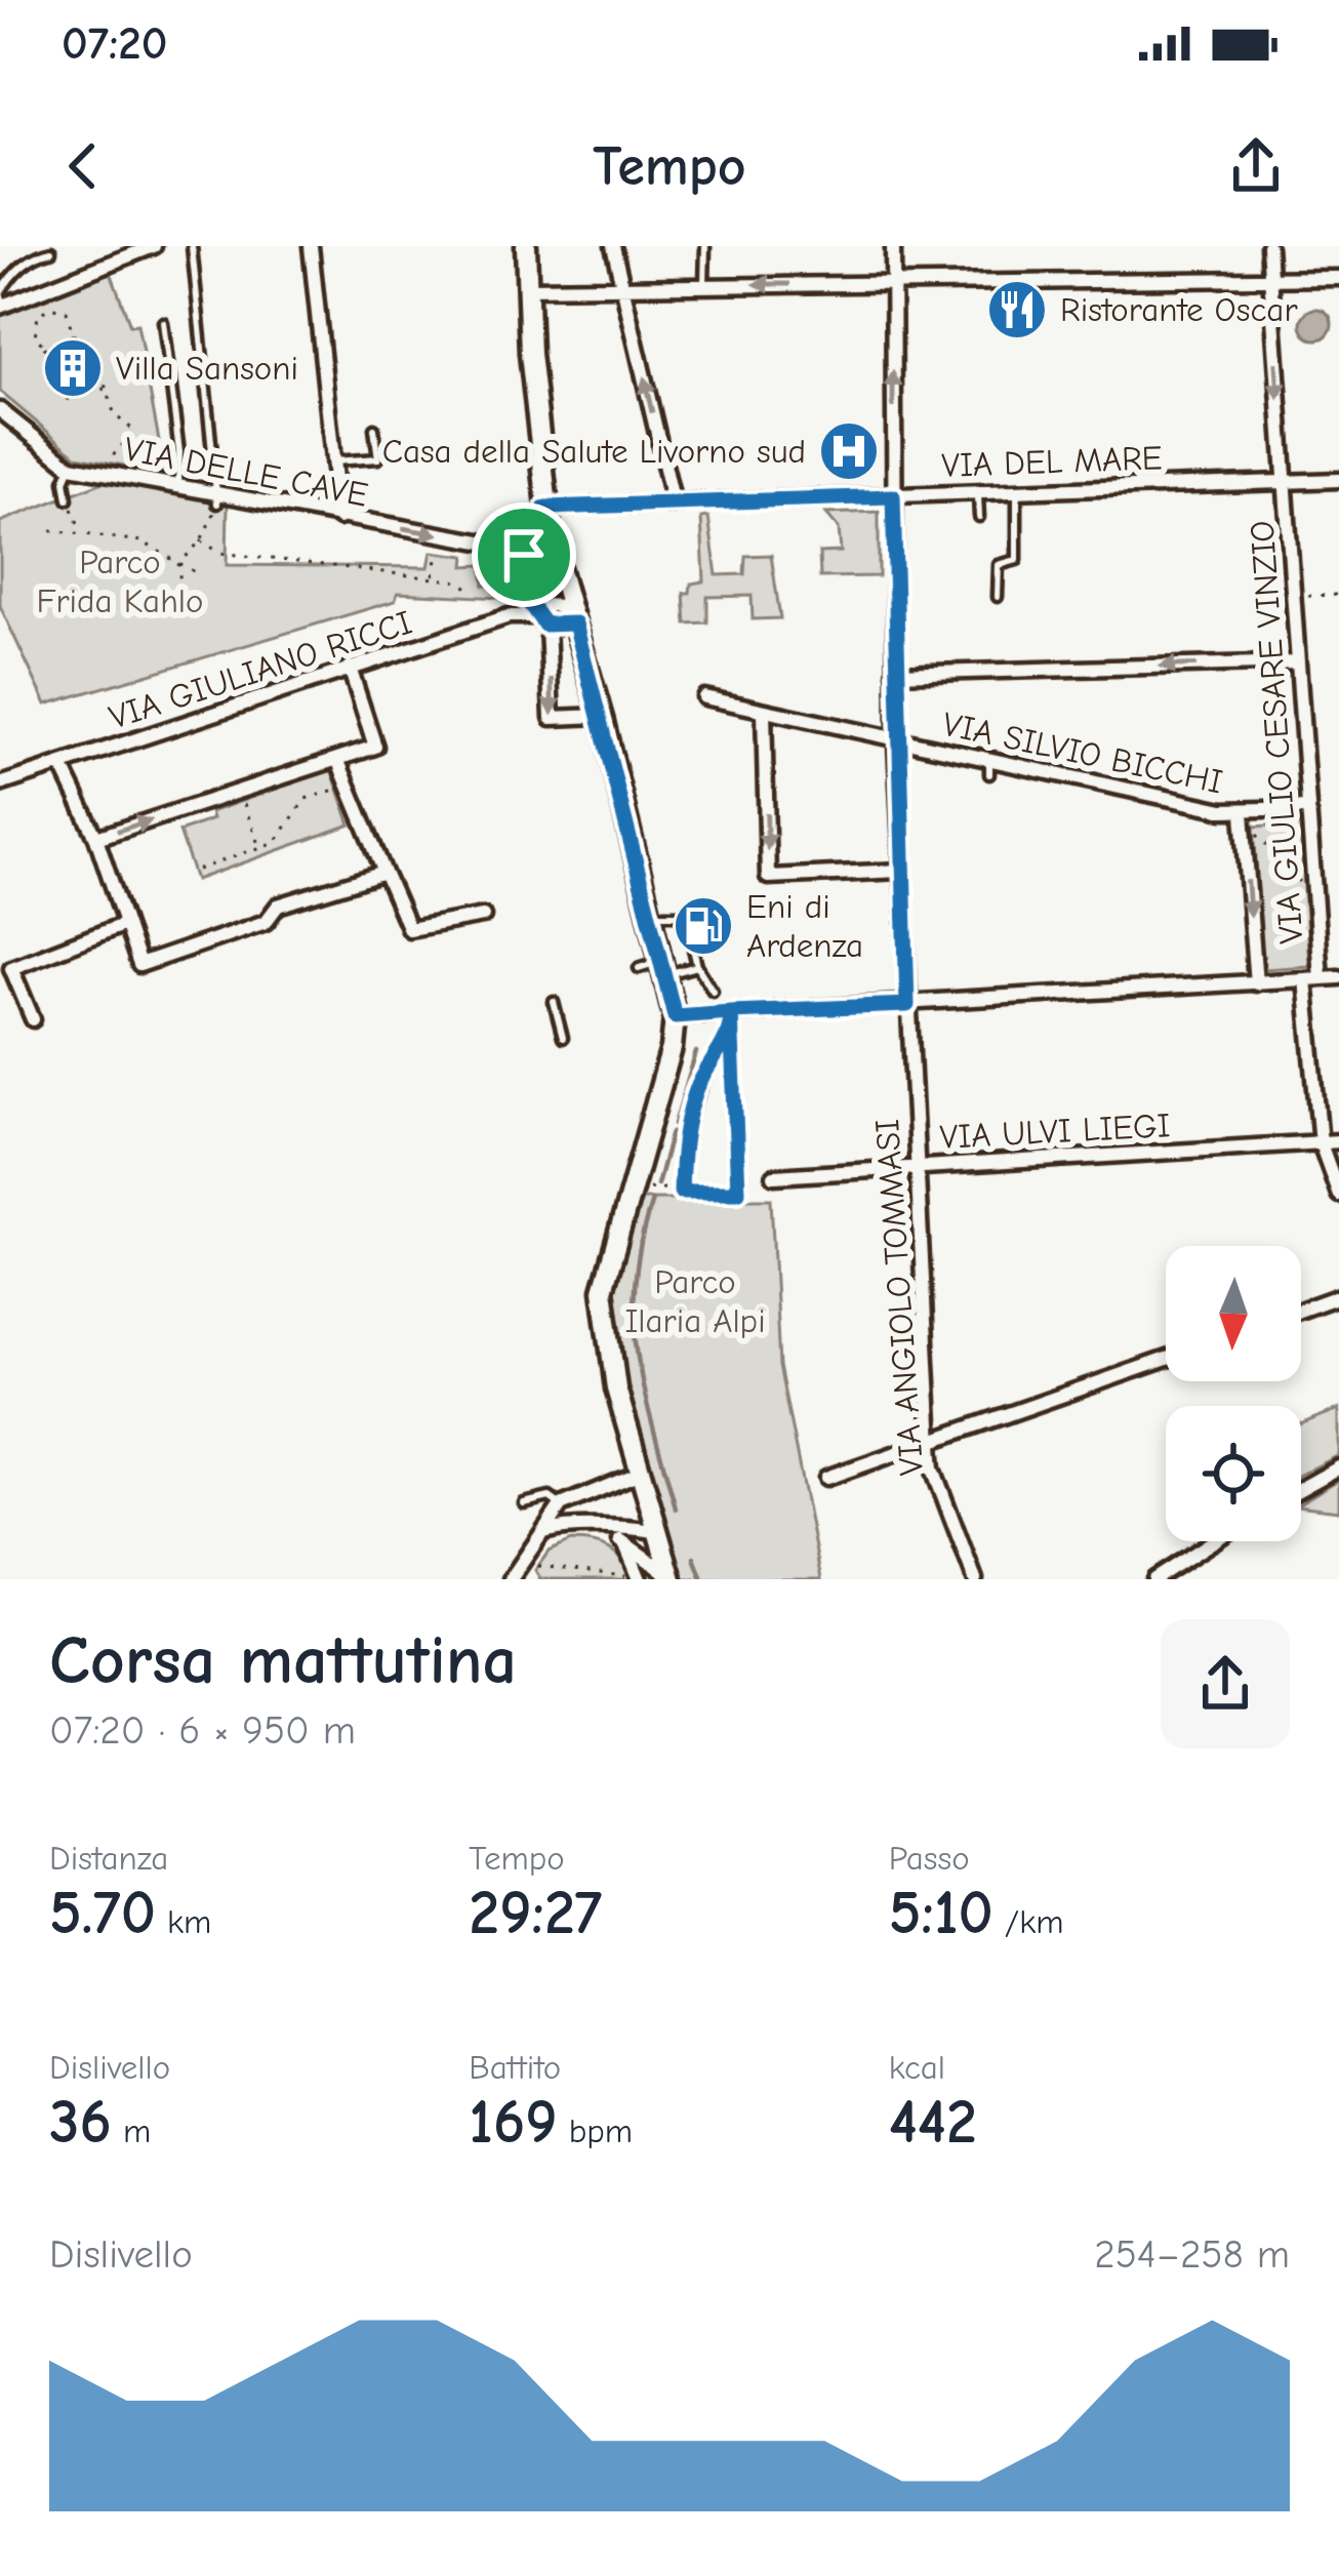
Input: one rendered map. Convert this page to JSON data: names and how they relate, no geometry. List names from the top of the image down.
{
  "streets": {
    "street": [
      "VIA DEL MARE",
      "VIA DELLE CAVE",
      "VIA GIULIANO RICCI",
      "VIA GIULIO CESARE VINZIO",
      "VIA SILVIO BICCHI",
      "VIA ULVI LIEGI",
      "VIA ANGIOLO TOMMASI"
    ]
  },
  "crossings": [
    ["VIA DEL MARE", "VIA GIULIO CESARE VINZIO"],
    ["VIA DEL MARE", "VIA ANGIOLO TOMMASI"],
    ["VIA GIULIO CESARE VINZIO", "VIA SILVIO BICCHI"],
    ["VIA SILVIO BICCHI", "VIA ANGIOLO TOMMASI"],
    ["VIA ULVI LIEGI", "VIA ANGIOLO TOMMASI"]
  ],
  "parks": ["Parco Frida Kahlo", "Parco Ilaria Alpi"],
  "places": {
    "restaurant": ["Ristorante Oscar"],
    "building": ["Villa Sansoni"],
    "hospital": ["Casa della Salute Livorno sud"],
    "fuel station": ["Eni di Ardenza"]
  },
  "north": "bottom",
  "page": {
    "status": "07:20",
    "header": "Tempo",
    "heading": ["Corsa mattutina", "07:20 · 6 × 950 m"],
    "stats": [
      ["Distanza", "5.70 km"],
      ["Tempo", "29:27"],
      ["Passo", "5:10 /km"],
      ["Dislivello", "36 m"],
      ["Battito", "169 bpm"],
      ["kcal", "442"]
    ],
    "chart": ["Dislivello", "254–258 m"]
  }
}
